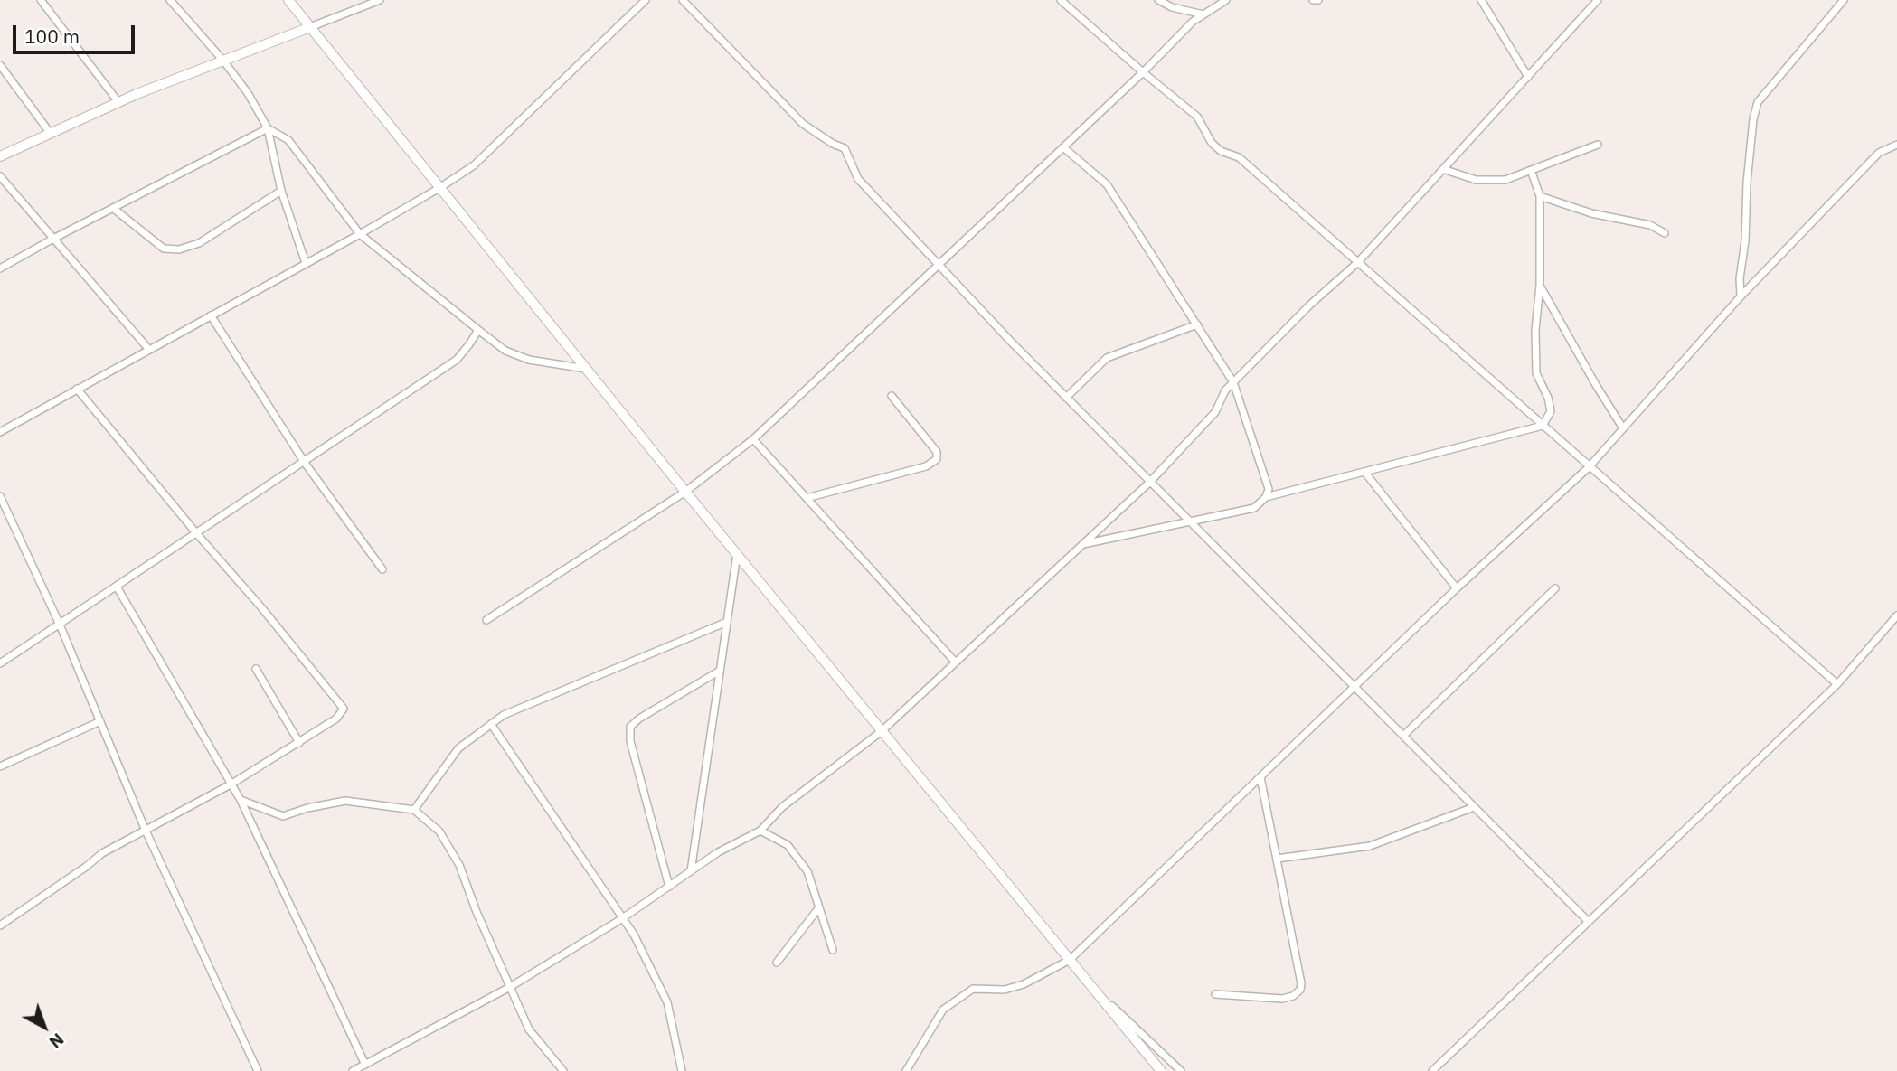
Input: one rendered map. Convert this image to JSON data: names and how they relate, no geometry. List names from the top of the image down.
{
  "scale_bar": "100 m",
  "north": "bottom right"
}
